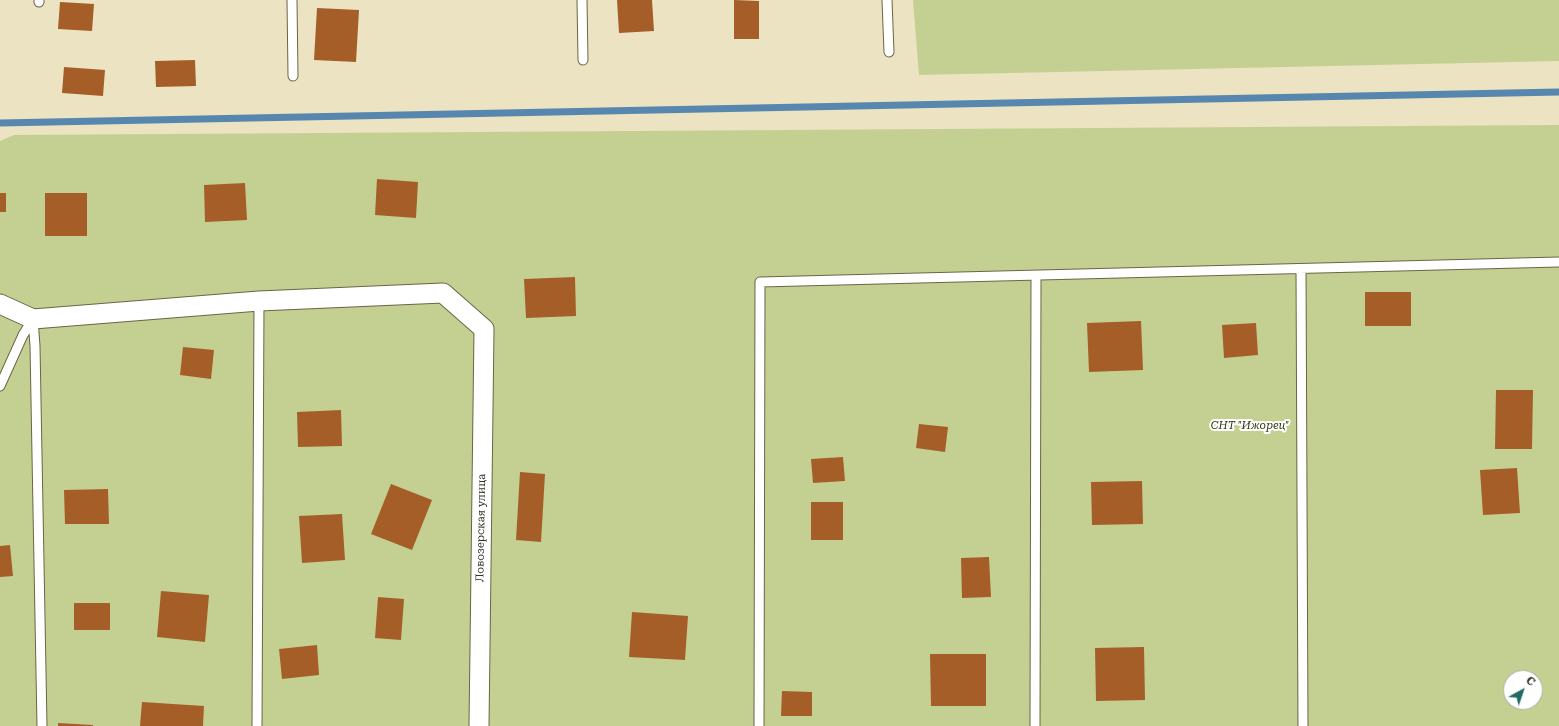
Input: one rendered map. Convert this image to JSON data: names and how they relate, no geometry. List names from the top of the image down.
{
  "streets": {
    "street": ["Ловозерская улица"]
  },
  "parks": ["СНТ \"Ижорец\""],
  "north": "top right"
}
